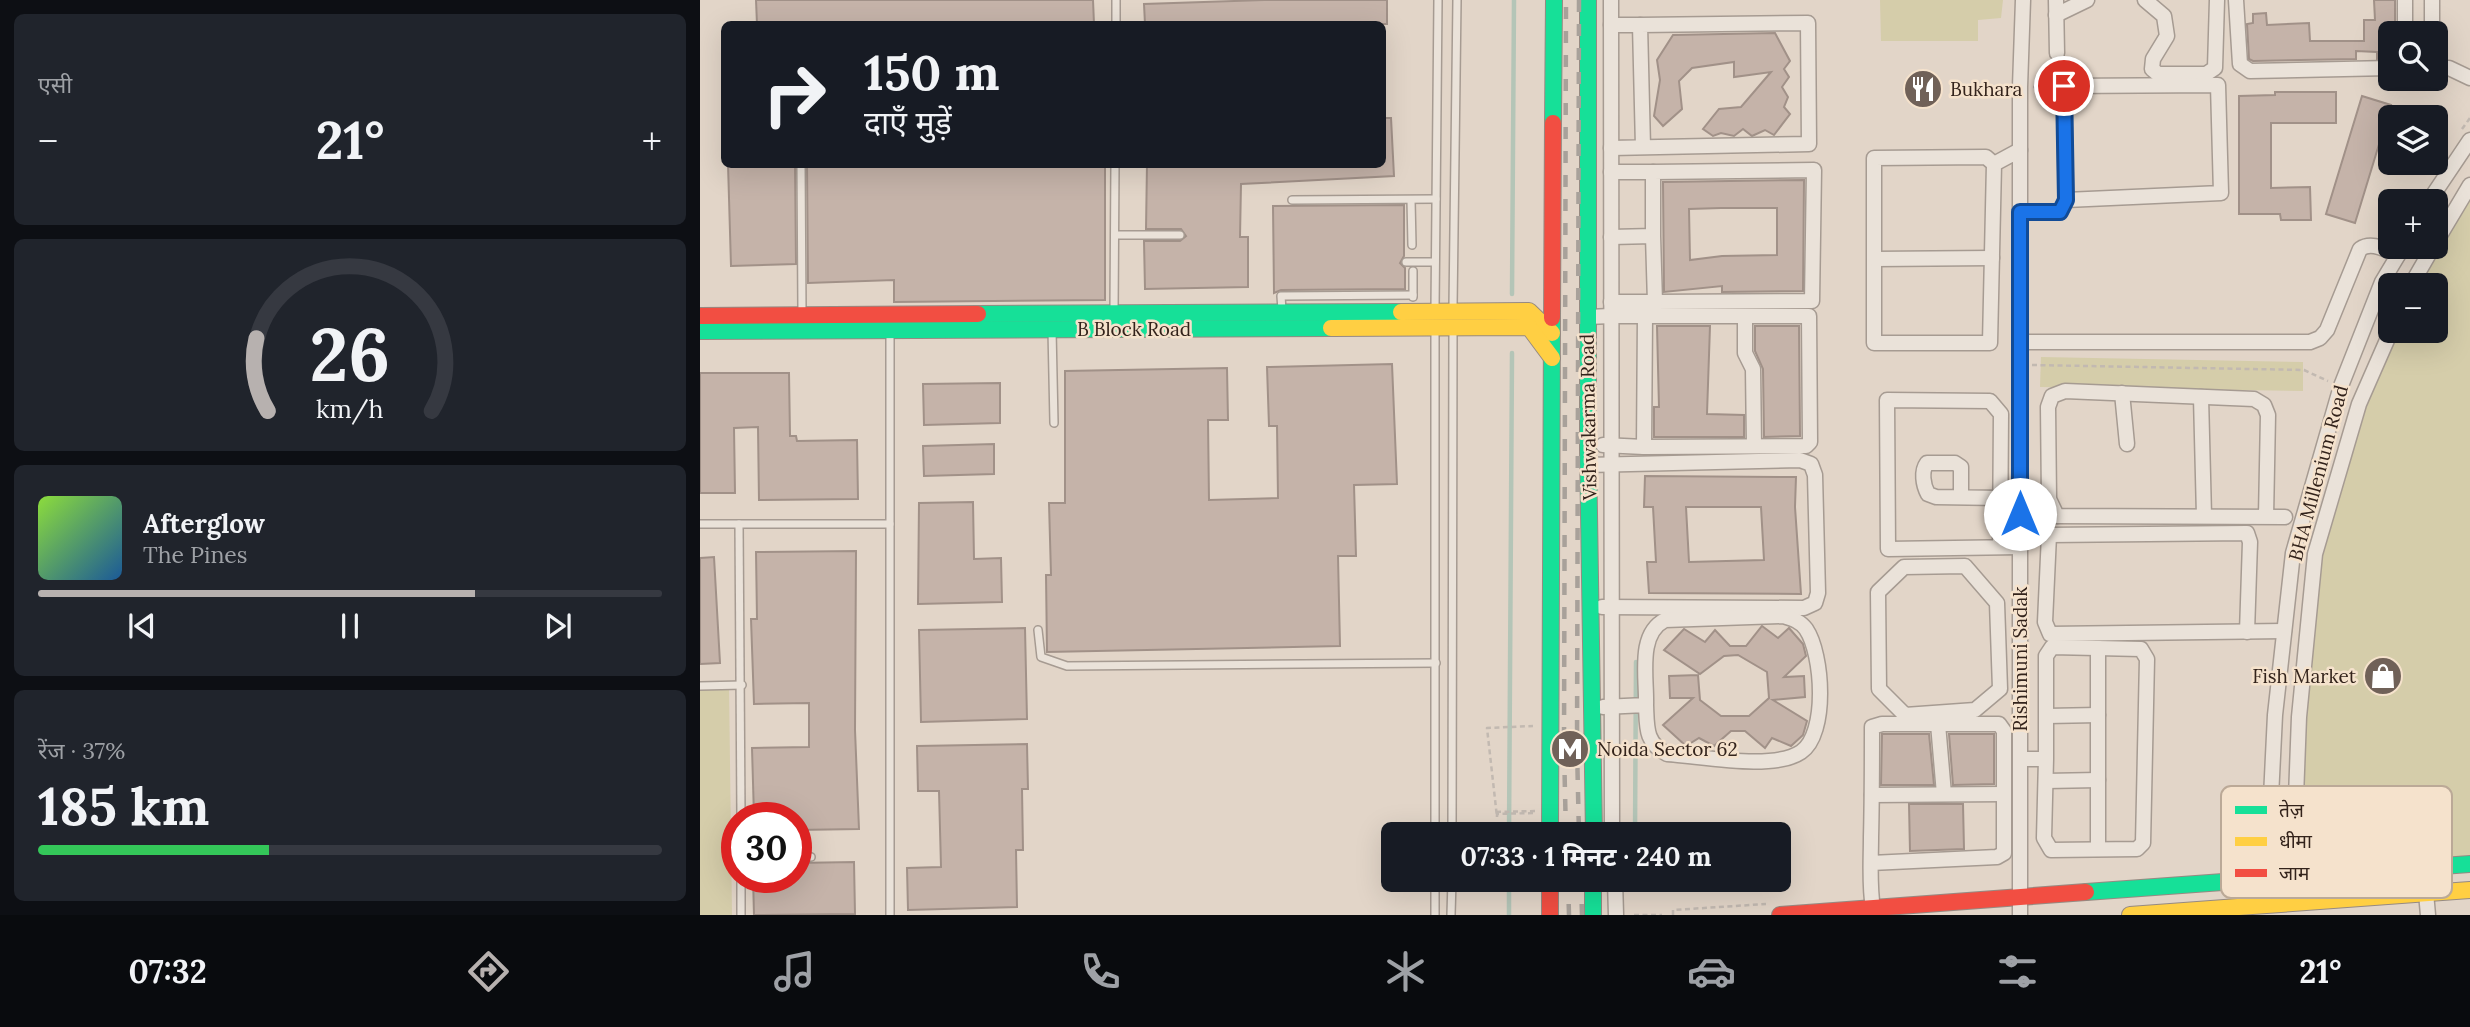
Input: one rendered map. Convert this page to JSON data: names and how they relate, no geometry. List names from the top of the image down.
{
  "streets": {
    "street": [
      "B Block Road",
      "Vishwakarma Road",
      "BHA Millenium Road",
      "Rishimuni Sadak"
    ]
  },
  "places": {
    "restaurant": ["Bukhara"],
    "shop": ["Fish Market"],
    "metro station": ["Noida Sector 62"]
  },
  "legend": ["तेज़", "धीमा", "जाम"],
  "page": {
    "tile": [
      "एसी",
      ["रेंज · 37%", "185 km"]
    ],
    "map_buttons": ["+", "−"],
    "turn": ["150 m", "दाएँ मुड़ें"],
    "heat": ["−", "21°", "+"],
    "song": ["Afterglow", "The Pines"],
    "limit": "30",
    "trip": "07:33 · 1 मिनट · 240 m",
    "tabs": ["07:32", "21°"],
    "gauge": ["26", "km/h"]
  }
}
